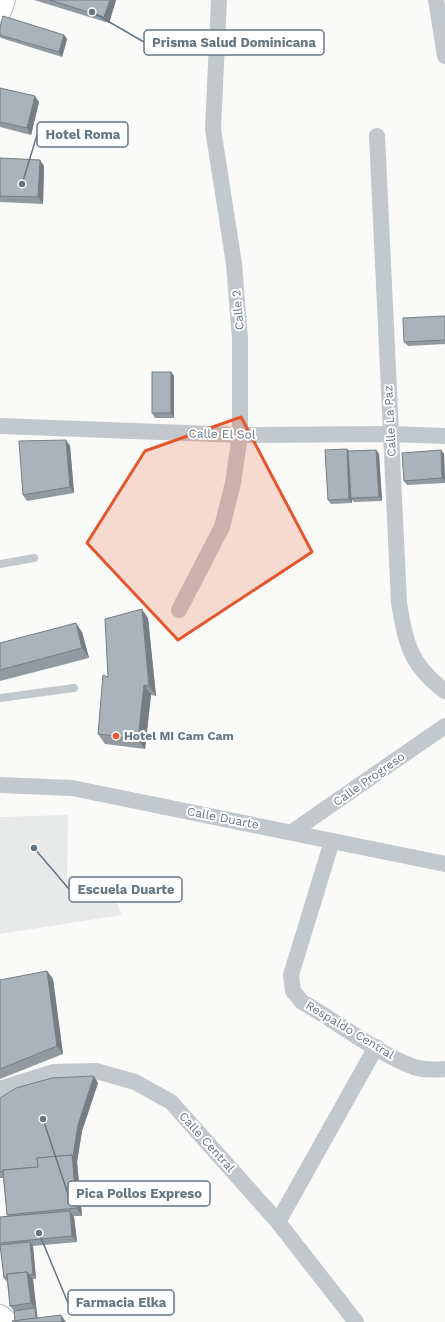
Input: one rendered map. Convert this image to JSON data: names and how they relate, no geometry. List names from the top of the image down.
{
  "streets": {
    "street": [
      "Calle 2",
      "Calle La Paz",
      "Calle El Sol",
      "Calle Progreso",
      "Calle Duarte",
      "Respaldo Central",
      "Calle Central"
    ]
  },
  "crossings": [
    ["Calle 2", "Calle El Sol"],
    ["Calle La Paz", "Calle El Sol"],
    ["Calle Progreso", "Calle Duarte"],
    ["Calle Duarte", "Respaldo Central"]
  ],
  "places": [
    "Prisma Salud Dominicana",
    "Hotel Roma",
    "Hotel MI Cam Cam",
    "Escuela Duarte",
    "Pica Pollos Expreso",
    "Farmacia Elka"
  ]
}
